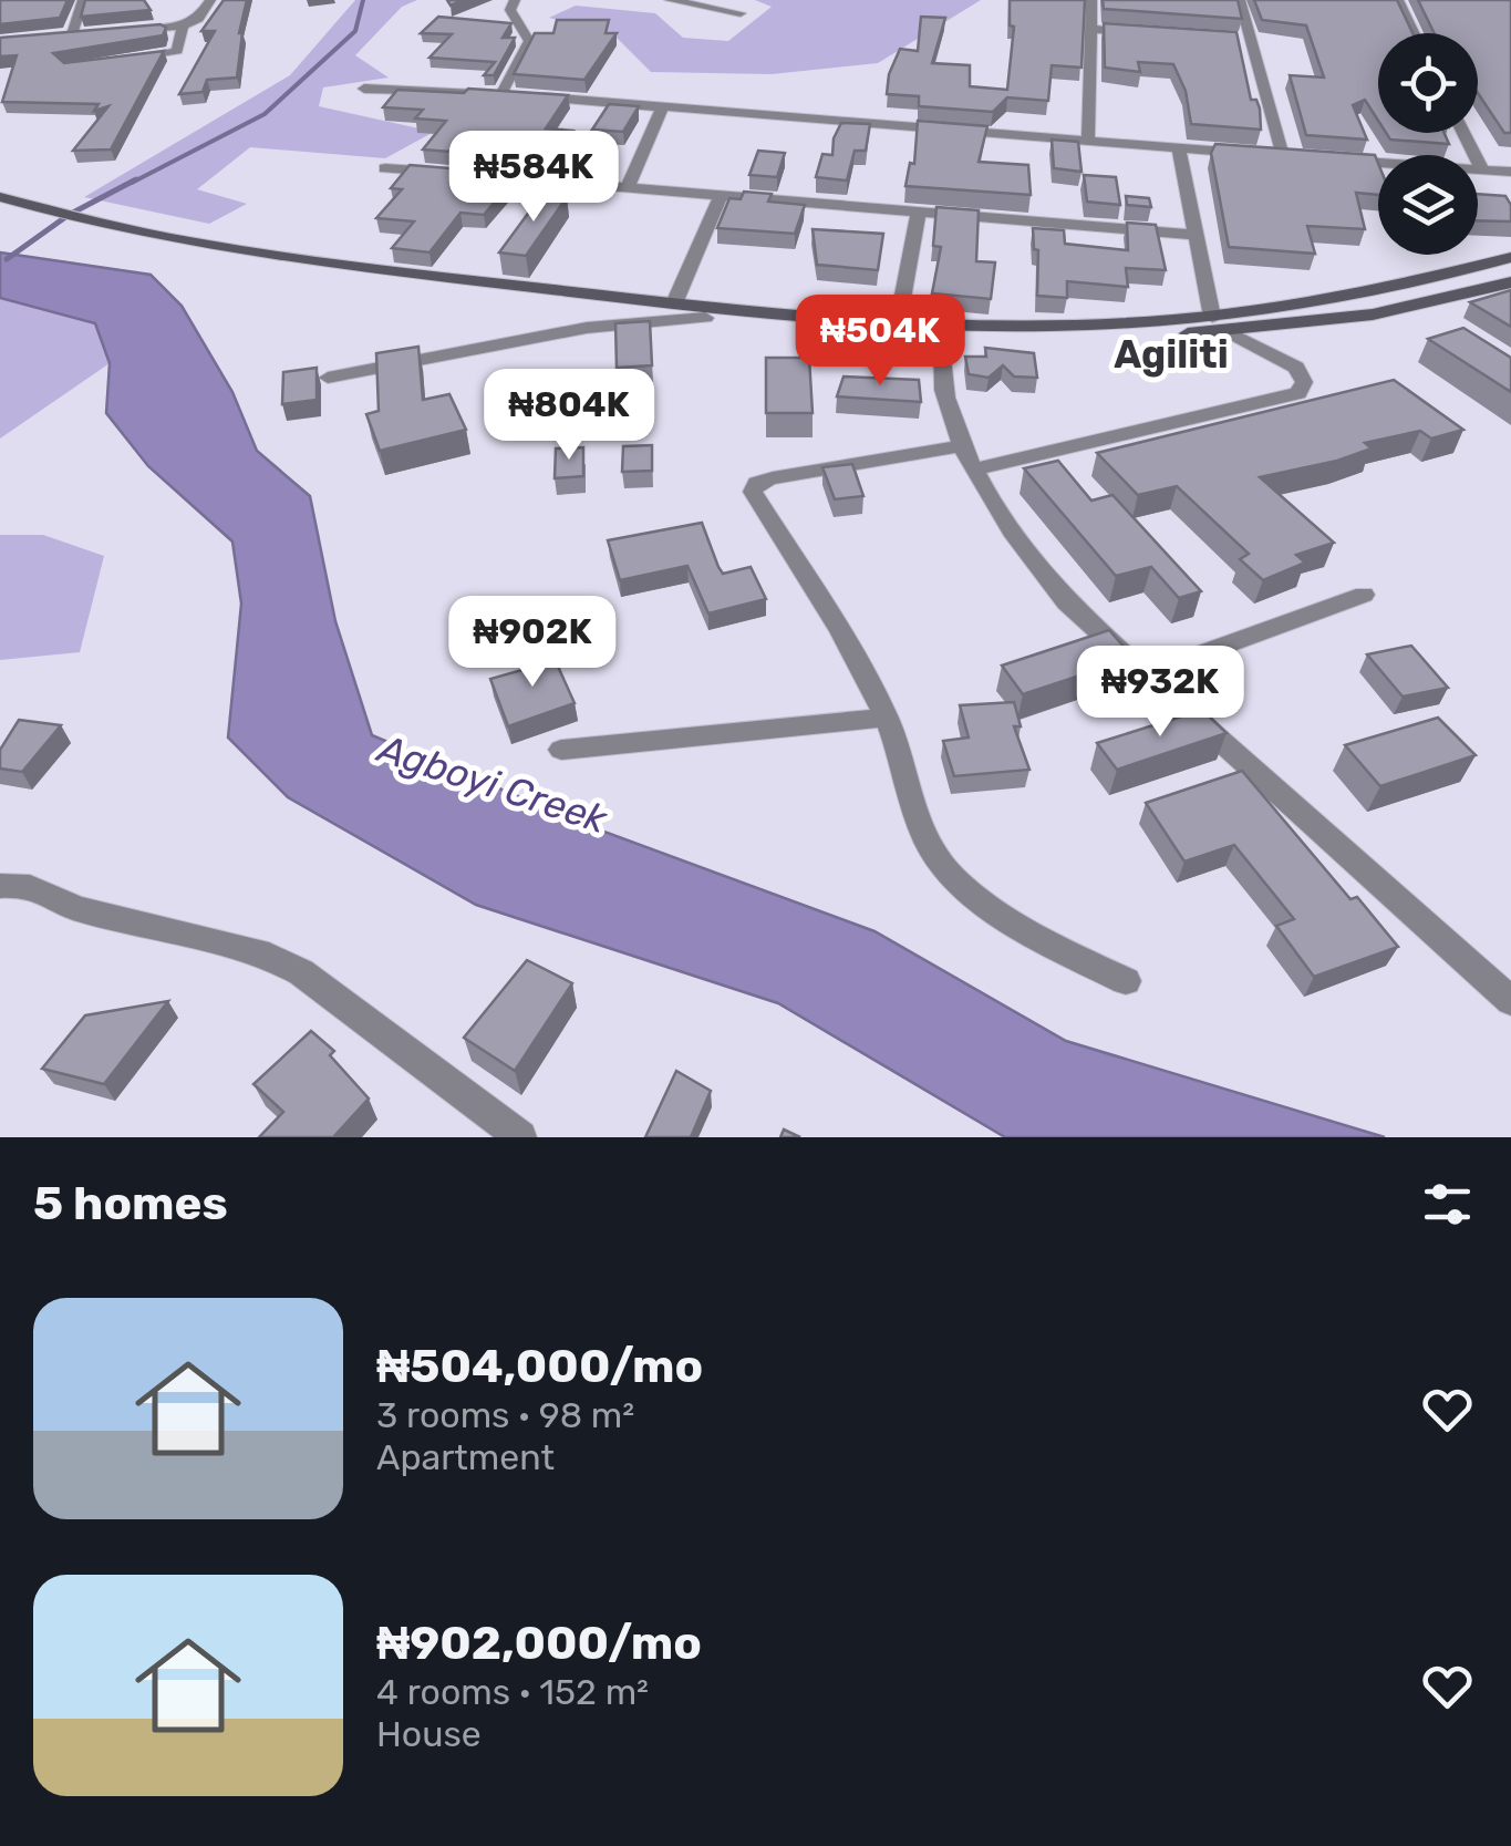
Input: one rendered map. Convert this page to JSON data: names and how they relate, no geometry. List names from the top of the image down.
{
  "districts": ["Agiliti"],
  "water": ["Agboyi Creek"],
  "page": {
    "price": [
      "₦584K",
      "₦504K",
      "₦804K",
      "₦902K",
      "₦932K"
    ],
    "heading": "5 homes",
    "list": [
      {
        "name": "₦504,000/mo",
        "note": "3 rooms · 98 m² · Apartment"
      },
      {
        "name": "₦902,000/mo",
        "note": "4 rooms · 152 m² · House"
      }
    ]
  }
}
